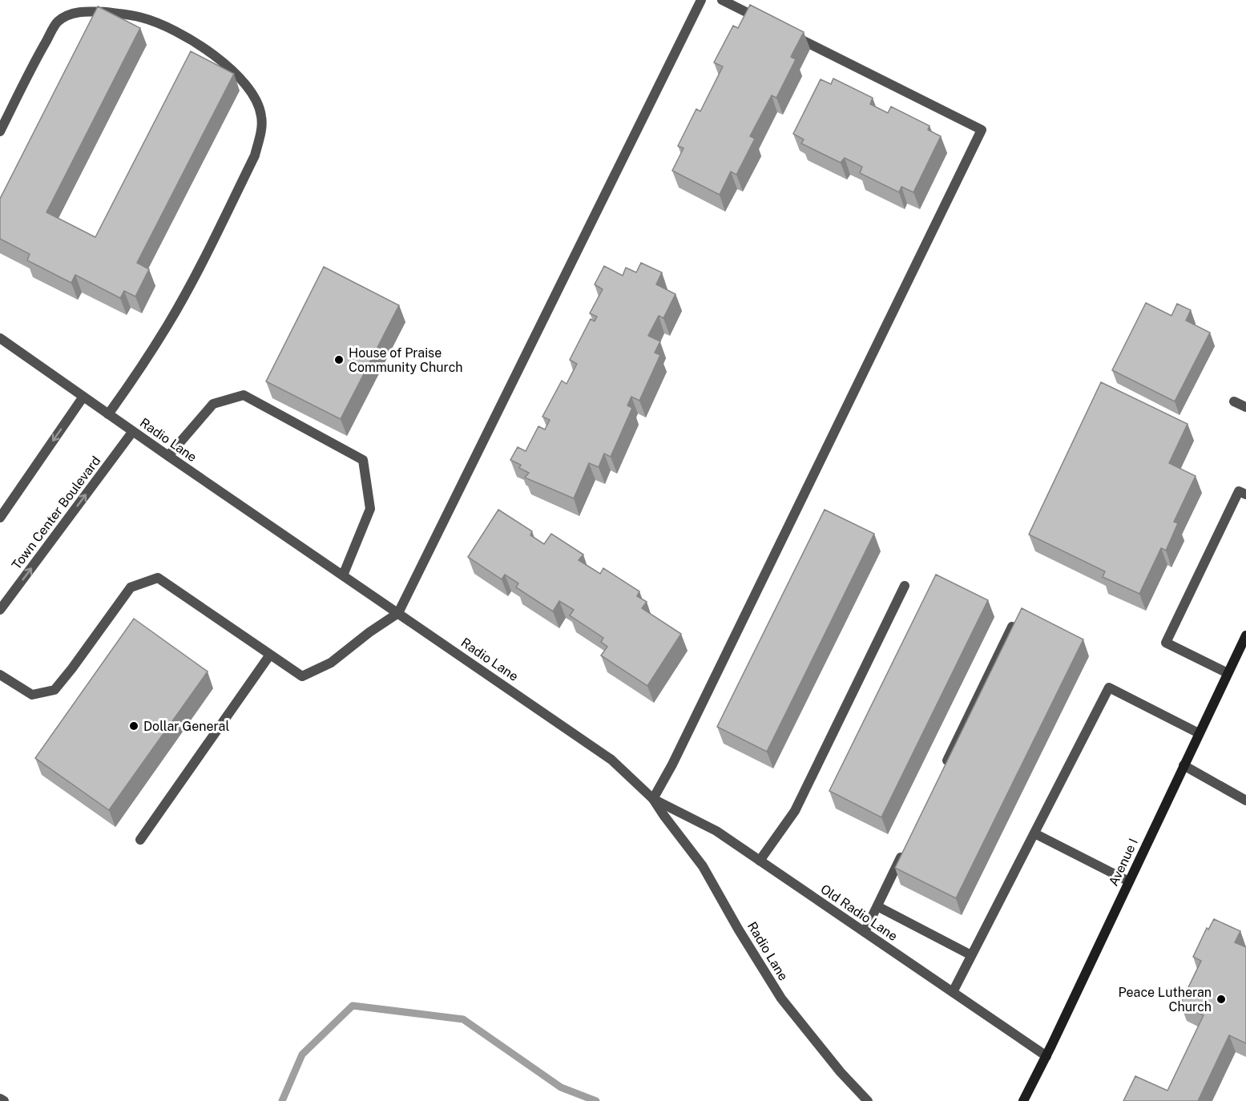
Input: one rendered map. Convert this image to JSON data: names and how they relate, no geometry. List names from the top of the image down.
{
  "streets": {
    "main road": ["Avenue I"],
    "street": ["Radio Lane", "Town Center Boulevard", "Old Radio Lane"]
  },
  "crossings": [
    ["Radio Lane", "Town Center Boulevard"],
    ["Radio Lane", "Old Radio Lane"],
    ["Avenue I", "Old Radio Lane"]
  ],
  "places": ["House of Praise Community Church", "Dollar General", "Peace Lutheran Church"]
}
